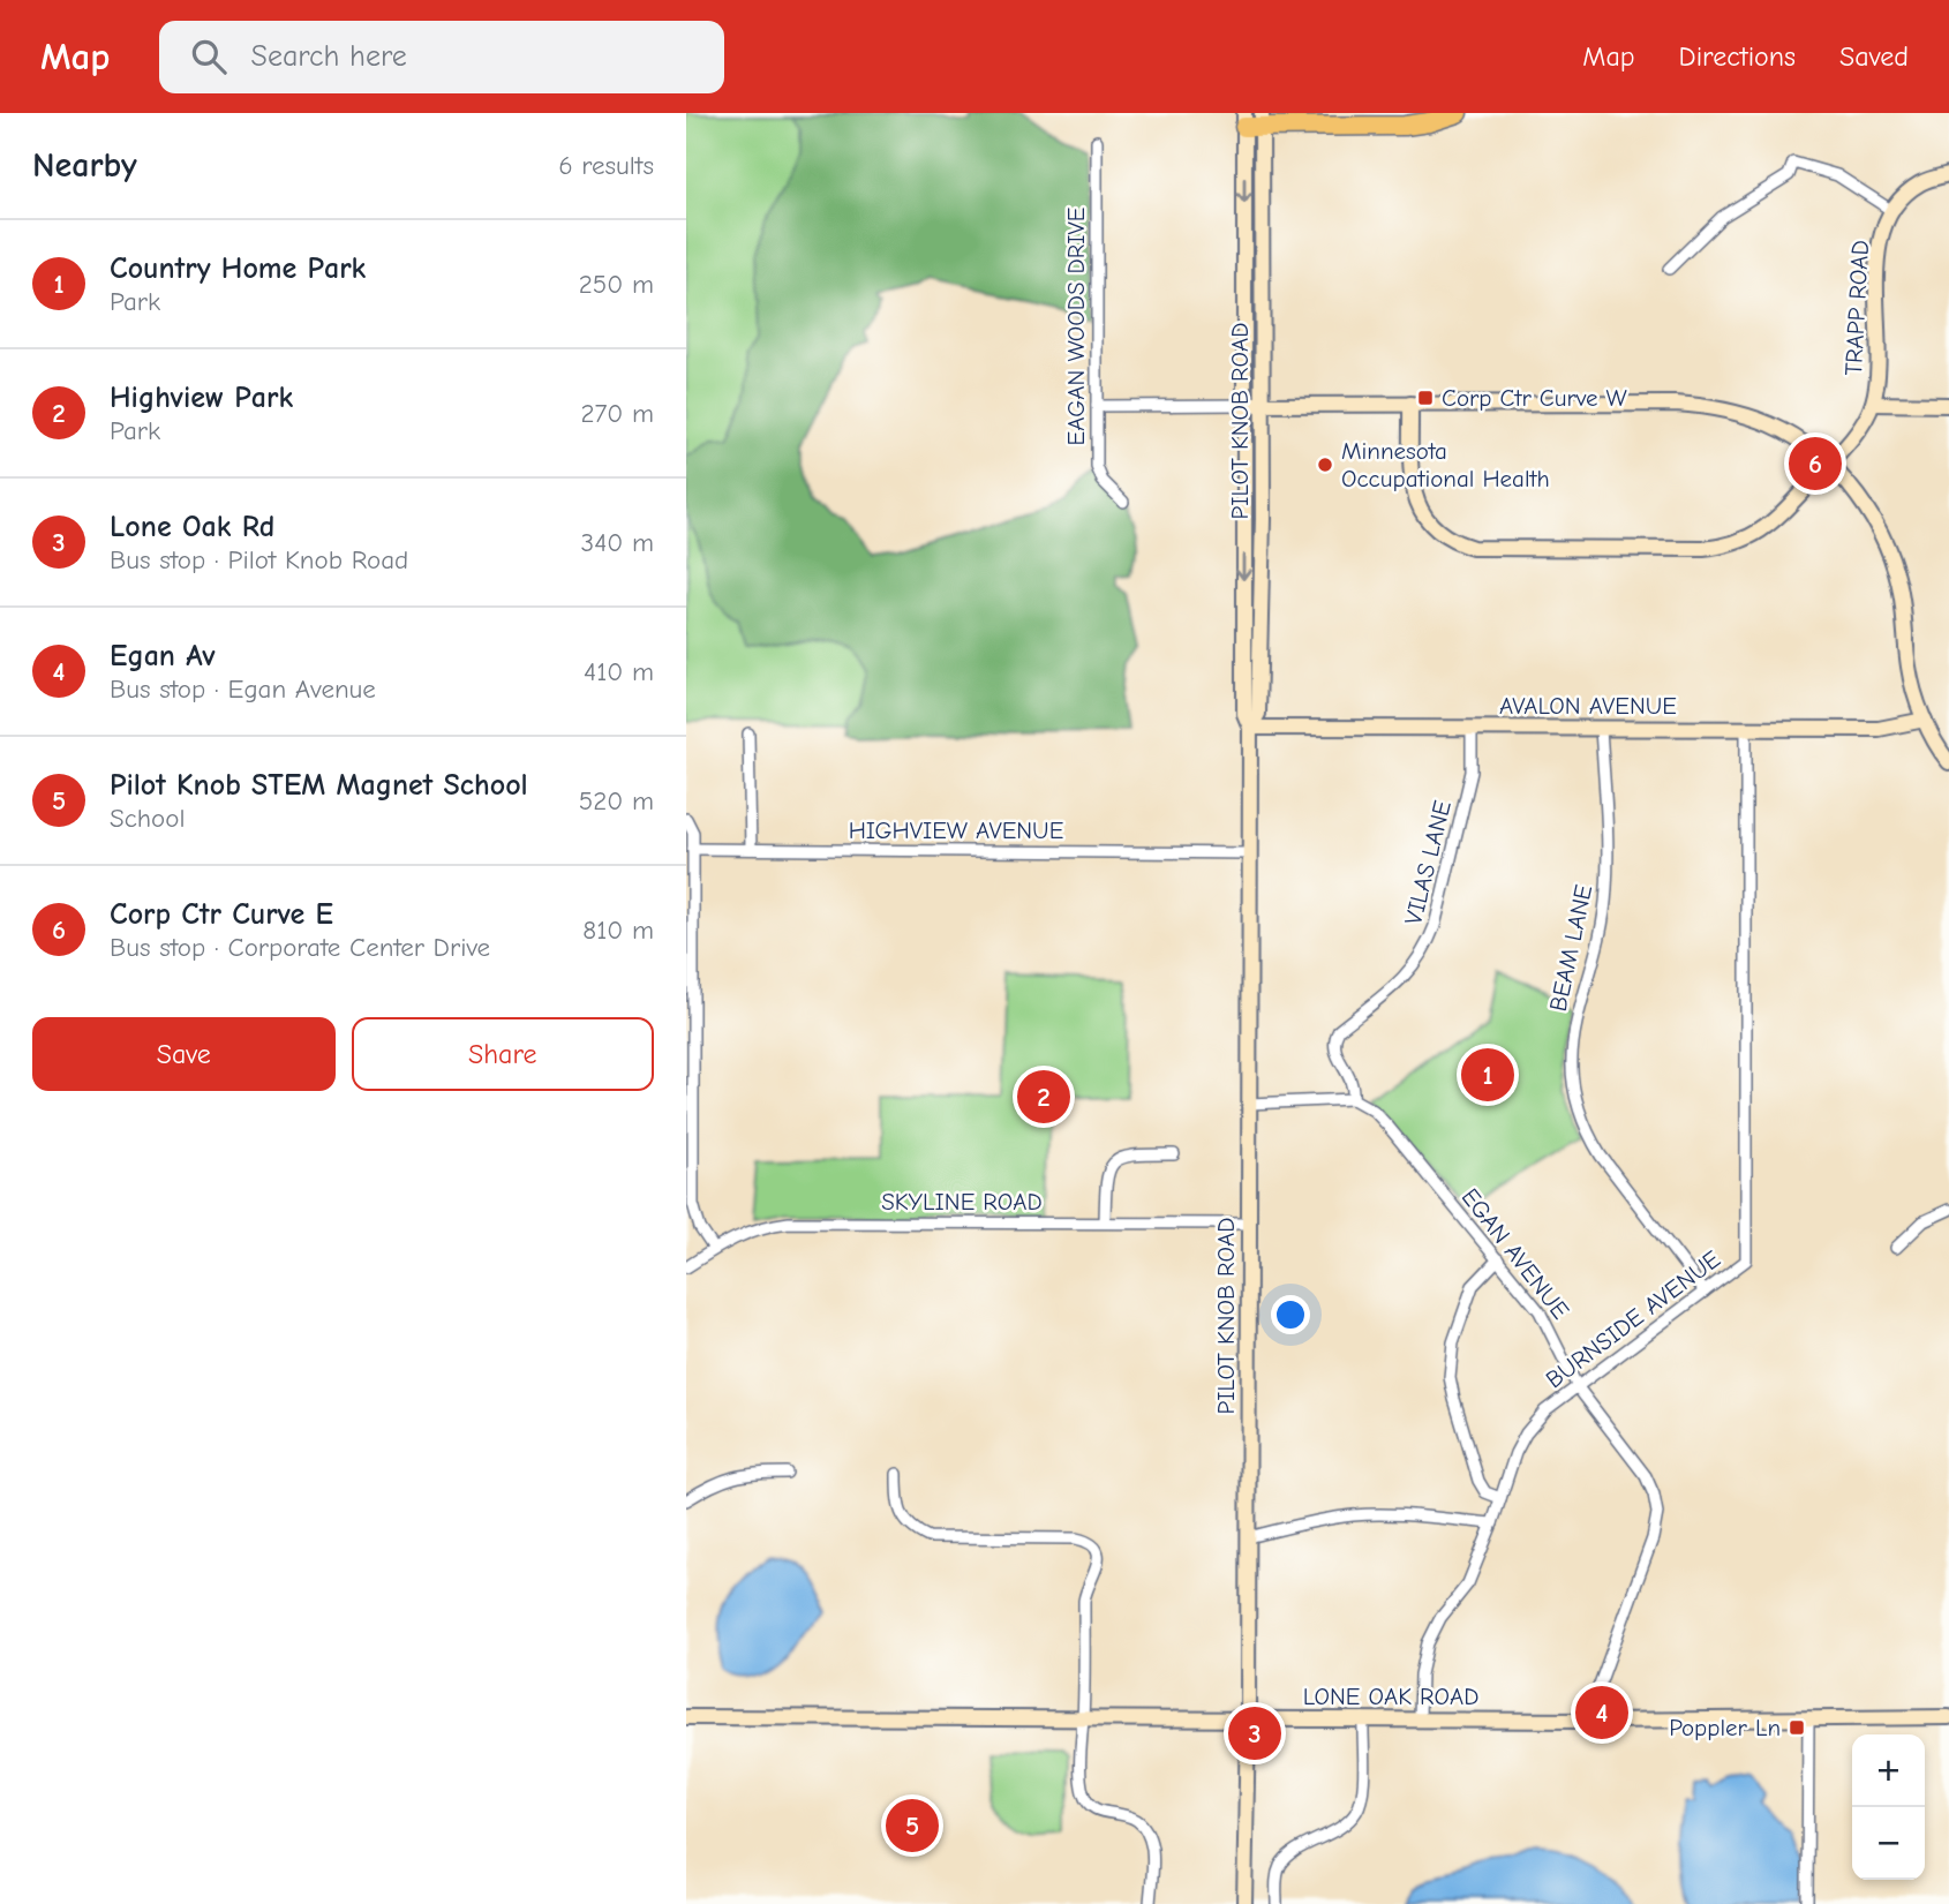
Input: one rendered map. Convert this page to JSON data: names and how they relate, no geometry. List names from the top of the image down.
{
  "streets": {
    "main road": [
      "TRAPP ROAD",
      "PILOT KNOB ROAD",
      "AVALON AVENUE",
      "LONE OAK ROAD"
    ],
    "street": [
      "EAGAN WOODS DRIVE",
      "HIGHVIEW AVENUE",
      "VILAS LANE",
      "BEAM LANE",
      "SKYLINE ROAD",
      "EGAN AVENUE",
      "BURNSIDE AVENUE"
    ]
  },
  "crossings": [
    ["PILOT KNOB ROAD", "AVALON AVENUE"],
    ["PILOT KNOB ROAD", "HIGHVIEW AVENUE"],
    ["PILOT KNOB ROAD", "SKYLINE ROAD"],
    ["PILOT KNOB ROAD", "LONE OAK ROAD"],
    ["AVALON AVENUE", "VILAS LANE"],
    ["AVALON AVENUE", "BEAM LANE"],
    ["AVALON AVENUE", "BURNSIDE AVENUE"],
    ["VILAS LANE", "EGAN AVENUE"],
    ["BEAM LANE", "BURNSIDE AVENUE"],
    ["EGAN AVENUE", "BURNSIDE AVENUE"],
    ["EGAN AVENUE", "LONE OAK ROAD"],
    ["BURNSIDE AVENUE", "LONE OAK ROAD"]
  ],
  "places": {
    "transit": ["Corp Ctr Curve W", "Poppler Ln"],
    "other": ["Minnesota Occupational Health"]
  },
  "page": {
    "header": "Map",
    "search": "Search here",
    "nav": ["Map", "Directions", "Saved"],
    "heading": ["Nearby", "6 results"],
    "list": [
      {
        "mark": "1",
        "name": "Country Home Park",
        "note": "Park",
        "value": "250 m"
      },
      {
        "mark": "2",
        "name": "Highview Park",
        "note": "Park",
        "value": "270 m"
      },
      {
        "mark": "3",
        "name": "Lone Oak Rd",
        "note": "Bus stop · Pilot Knob Road",
        "value": "340 m"
      },
      {
        "mark": "4",
        "name": "Egan Av",
        "note": "Bus stop · Egan Avenue",
        "value": "410 m"
      },
      {
        "mark": "5",
        "name": "Pilot Knob STEM Magnet School",
        "note": "School",
        "value": "520 m"
      },
      {
        "mark": "6",
        "name": "Corp Ctr Curve E",
        "note": "Bus stop · Corporate Center Drive",
        "value": "810 m"
      }
    ],
    "pins": [
      "6",
      "1",
      "2",
      "4",
      "3",
      "5"
    ],
    "buttons": ["Save", "Share"],
    "map_buttons": ["+", "−"]
  }
}
